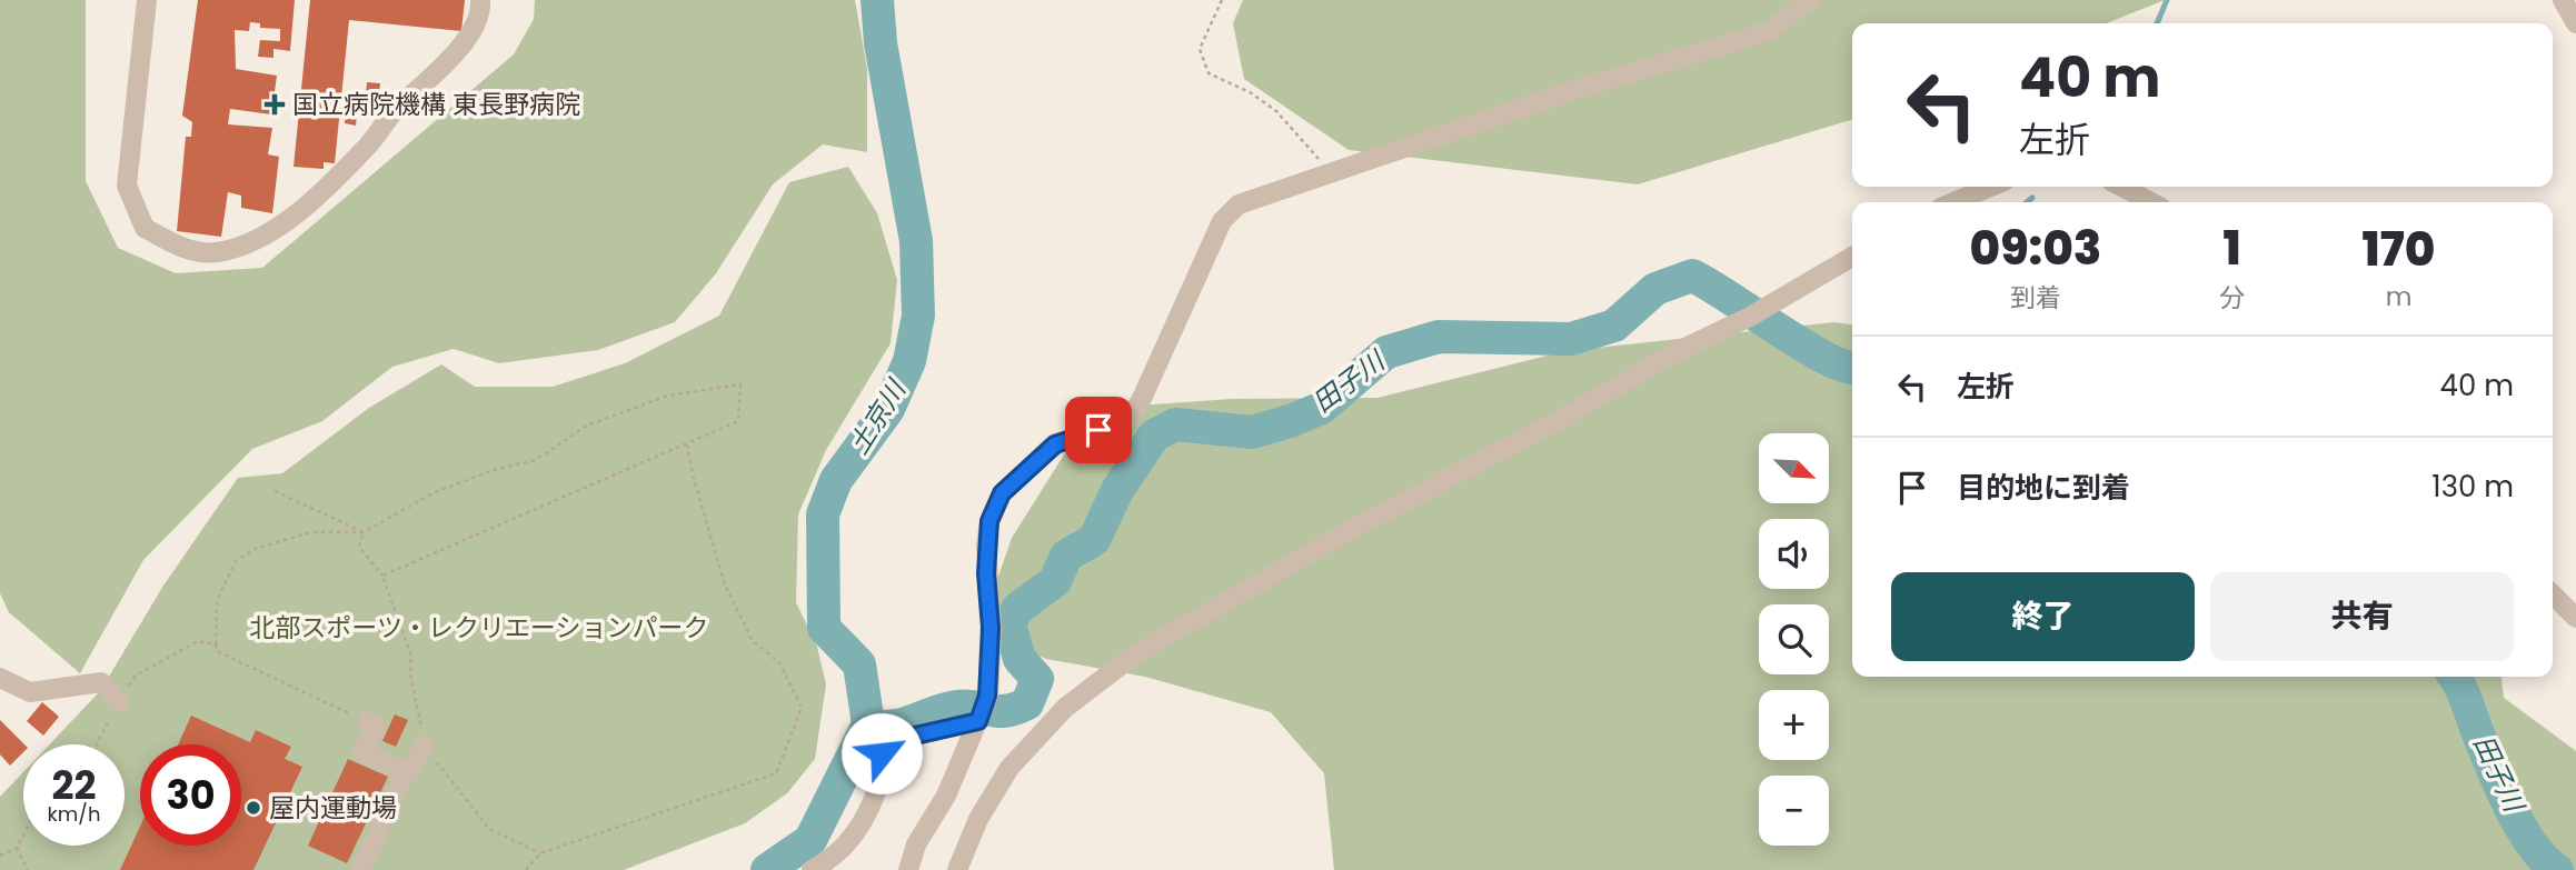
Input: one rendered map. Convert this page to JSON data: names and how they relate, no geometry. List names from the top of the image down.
{
  "water": ["田子川", "土京川"],
  "parks": ["北部スポーツ・レクリエーションパーク"],
  "places": {
    "health": ["国立病院機構 東長野病院"],
    "other": ["屋内運動場"]
  },
  "north": "bottom right",
  "page": {
    "turn": ["40 m", "左折"],
    "eta": [
      "09:03",
      "到着",
      "1",
      "分",
      "170",
      "m"
    ],
    "list": [
      {
        "name": "左折",
        "value": "40 m"
      },
      {
        "name": "目的地に到着",
        "value": "130 m"
      }
    ],
    "map_buttons": ["+", "−"],
    "buttons": ["終了", "共有"],
    "speed": "22 km/h",
    "limit": "30"
  }
}
